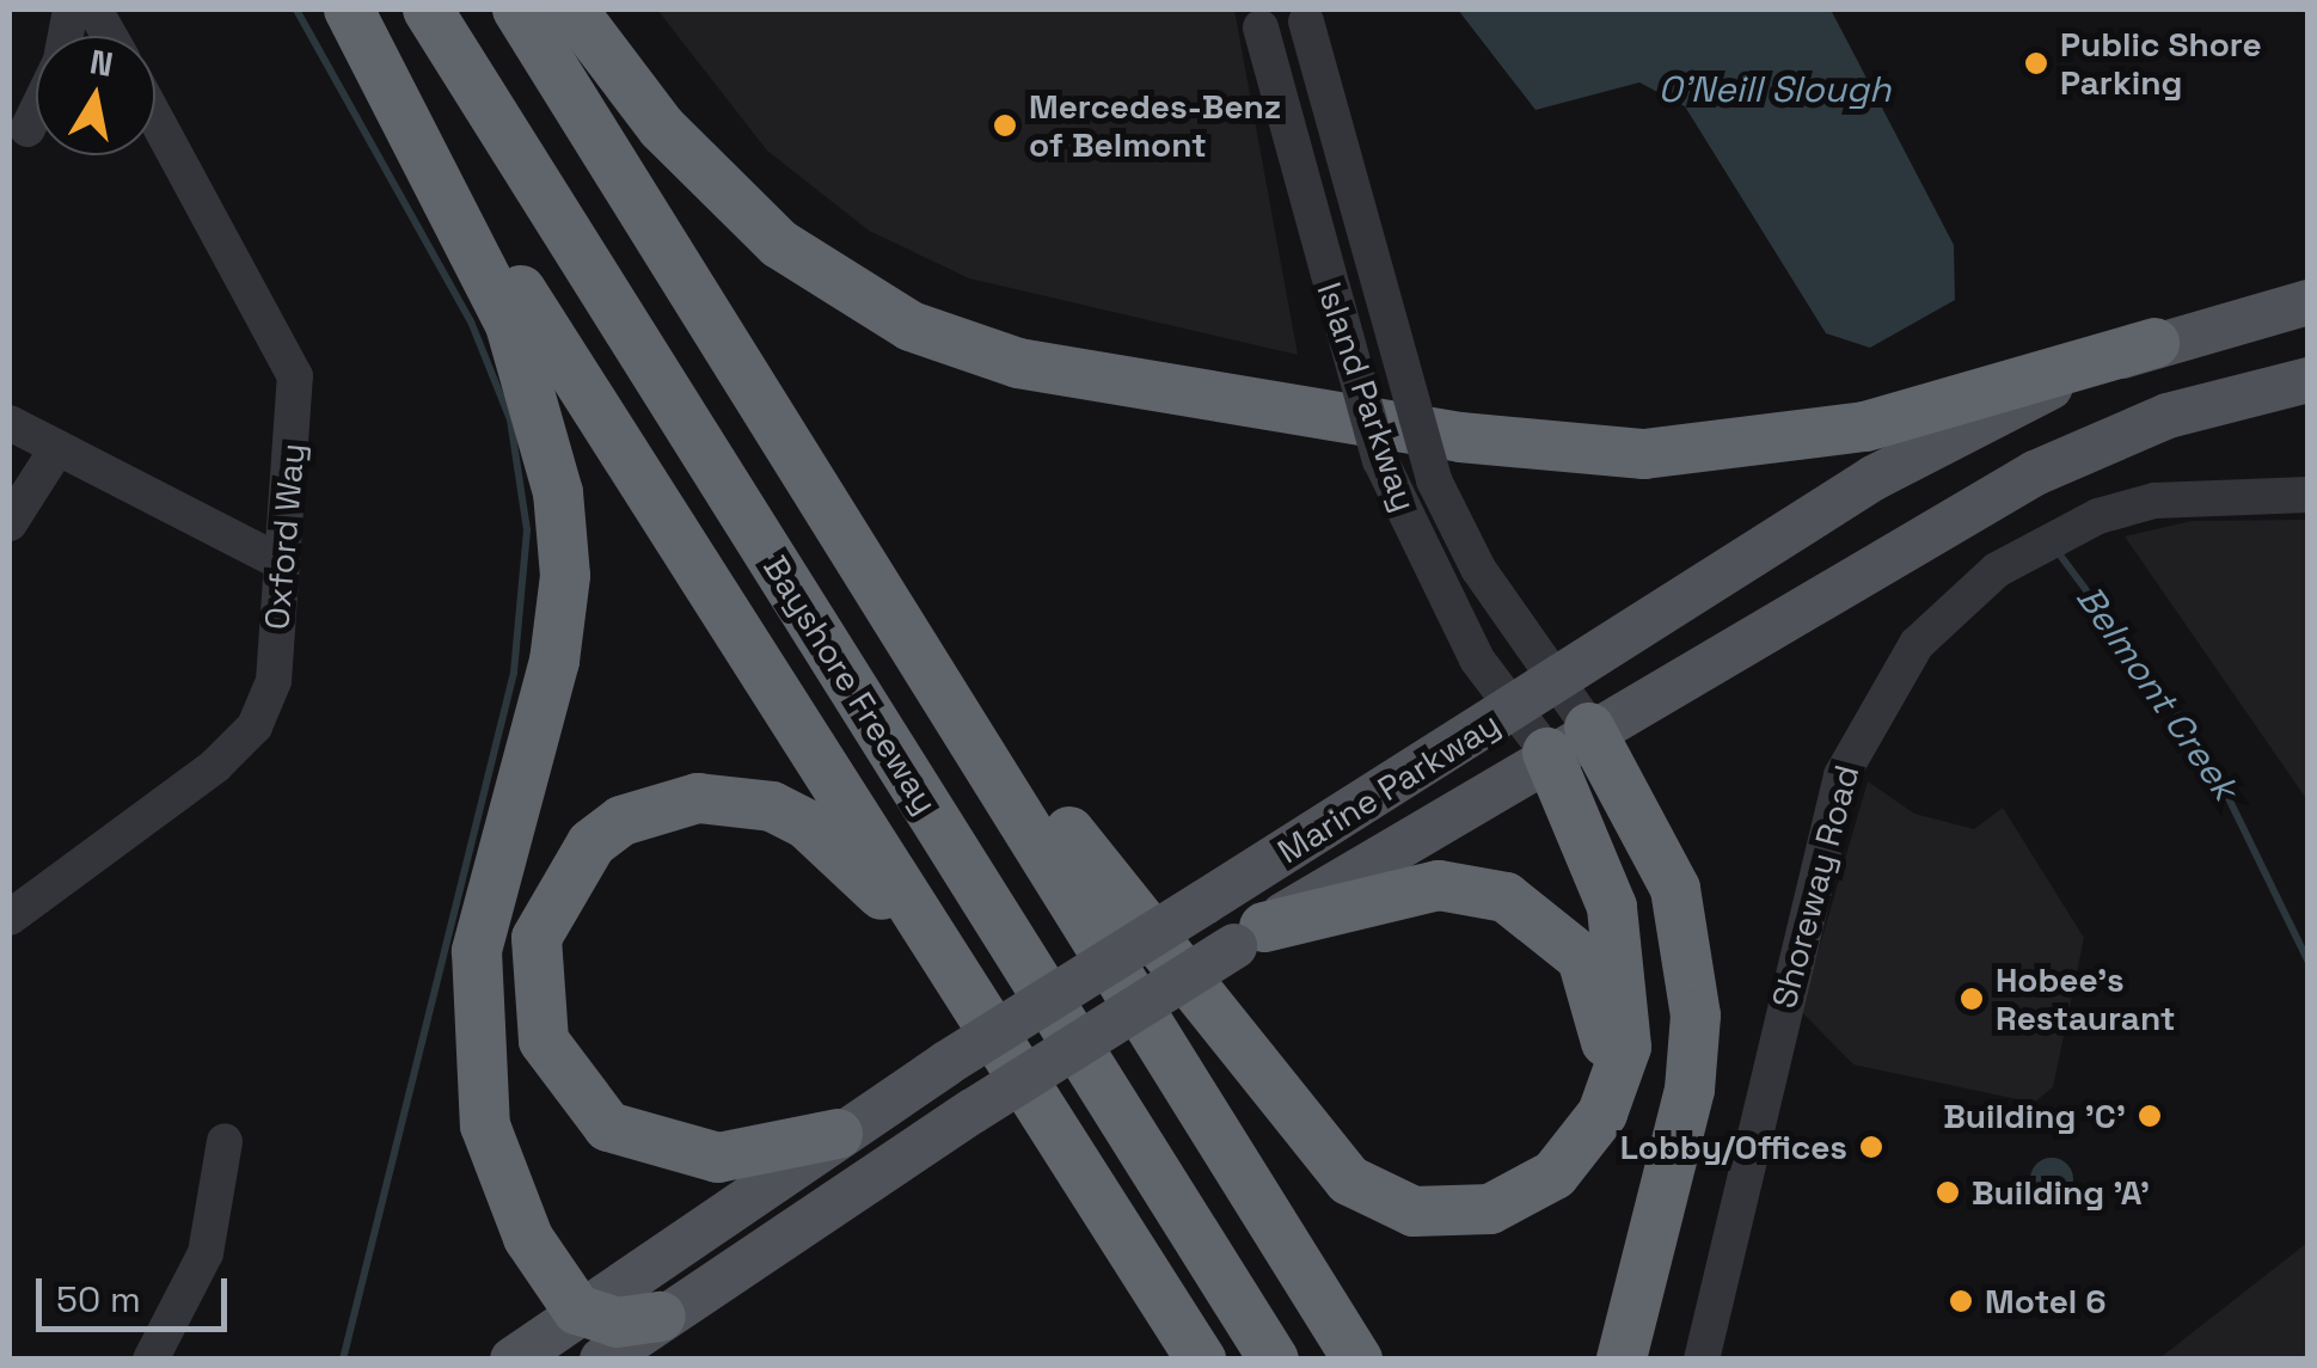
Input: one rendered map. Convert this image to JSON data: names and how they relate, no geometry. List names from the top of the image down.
{
  "streets": {
    "highway": ["Bayshore Freeway"],
    "main road": ["Marine Parkway"],
    "street": ["Island Parkway", "Oxford Way", "Shoreway Road"]
  },
  "crossings": [
    ["Island Parkway", "Marine Parkway"]
  ],
  "water": ["O'Neill Slough", "Belmont Creek"],
  "places": [
    "Public Shore Parking",
    "Mercedes-Benz of Belmont",
    "Hobee's Restaurant",
    "Building 'C'",
    "Lobby/Offices",
    "Building 'A'",
    "Motel 6"
  ],
  "scale_bar": "50 m",
  "north": "top"
}
